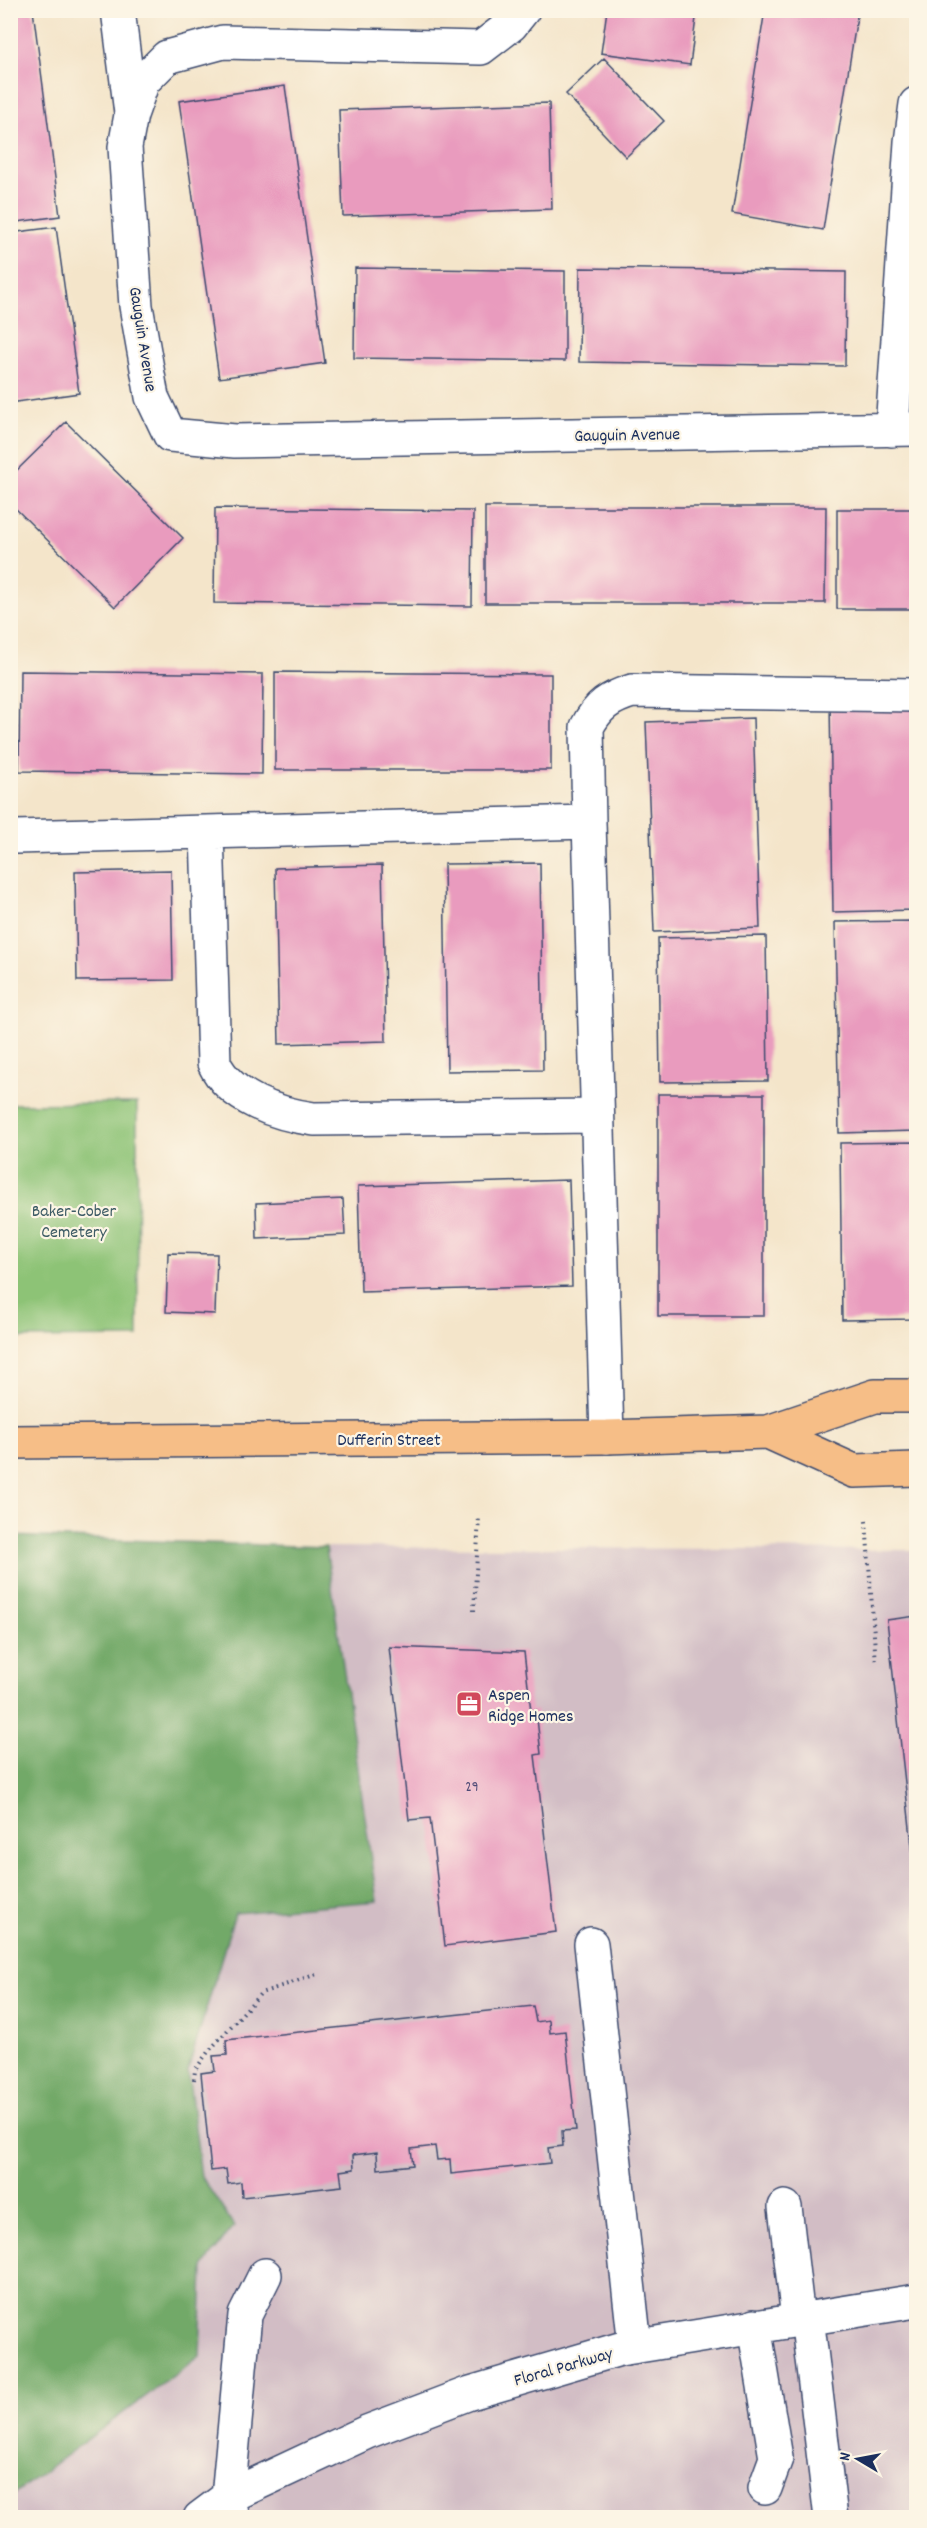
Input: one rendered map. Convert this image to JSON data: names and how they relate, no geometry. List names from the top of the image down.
{
  "streets": {
    "main road": ["Dufferin Street"],
    "street": ["Gauguin Avenue", "Floral Parkway"]
  },
  "parks": ["Baker-Cober Cemetery"],
  "places": {
    "office": ["Aspen Ridge Homes"]
  },
  "house_numbers": ["29"],
  "north": "left"
}
